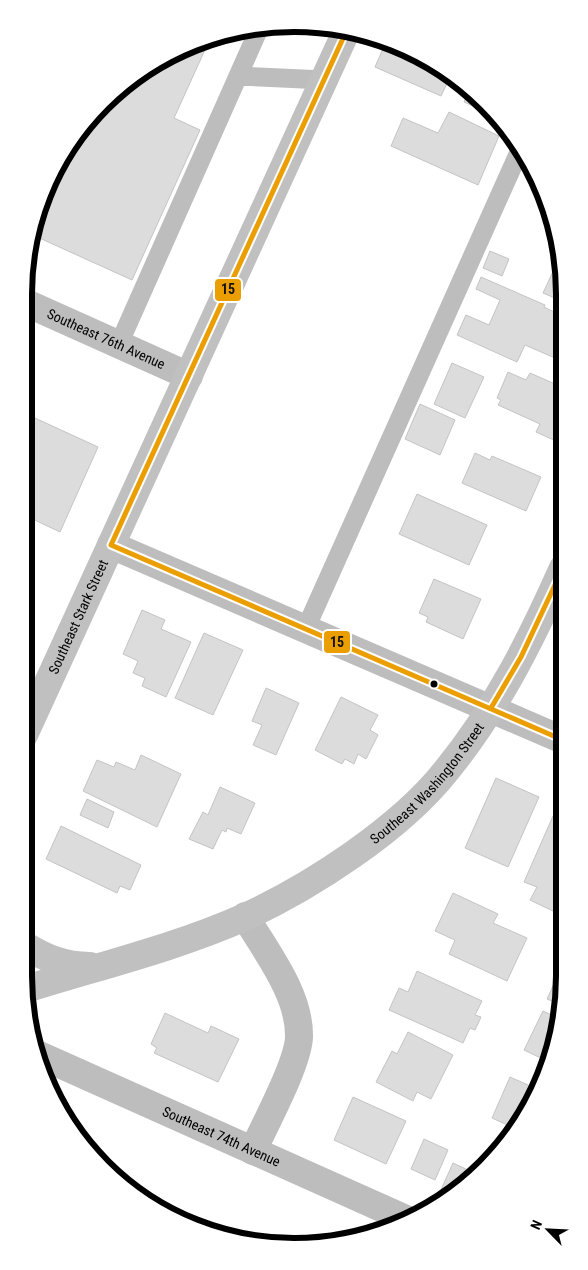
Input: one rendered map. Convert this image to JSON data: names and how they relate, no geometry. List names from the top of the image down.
{
  "streets": {
    "main road": ["Southeast Stark Street", "Southeast Washington Street"],
    "street": ["Southeast 76th Avenue", "Southeast 74th Avenue"]
  },
  "crossings": [
    ["Southeast 76th Avenue", "Southeast Stark Street"]
  ],
  "lines": ["transit line 15"],
  "north": "top left"
}
